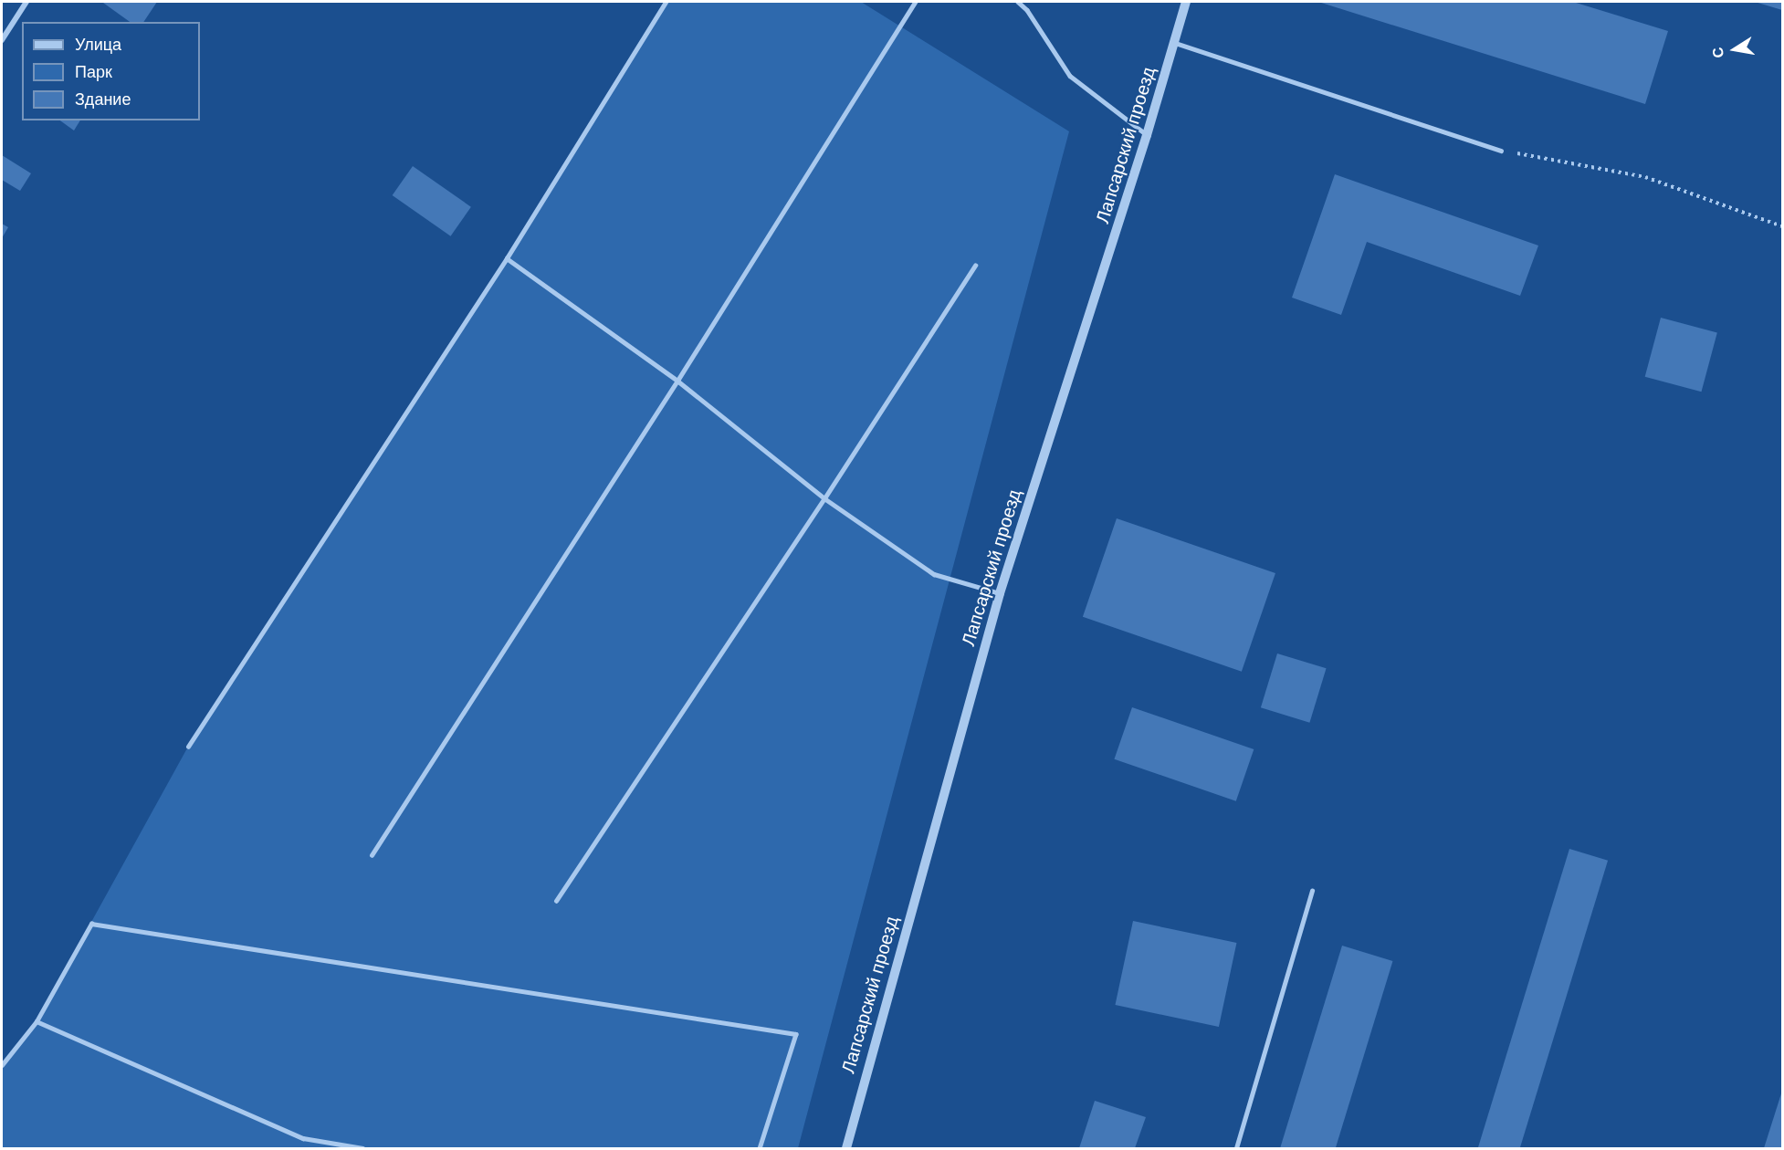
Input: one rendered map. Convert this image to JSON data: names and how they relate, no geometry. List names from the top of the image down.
{
  "streets": {
    "street": ["Лапсарский проезд"]
  },
  "legend": ["Улица", "Парк", "Здание"],
  "north": "left"
}
